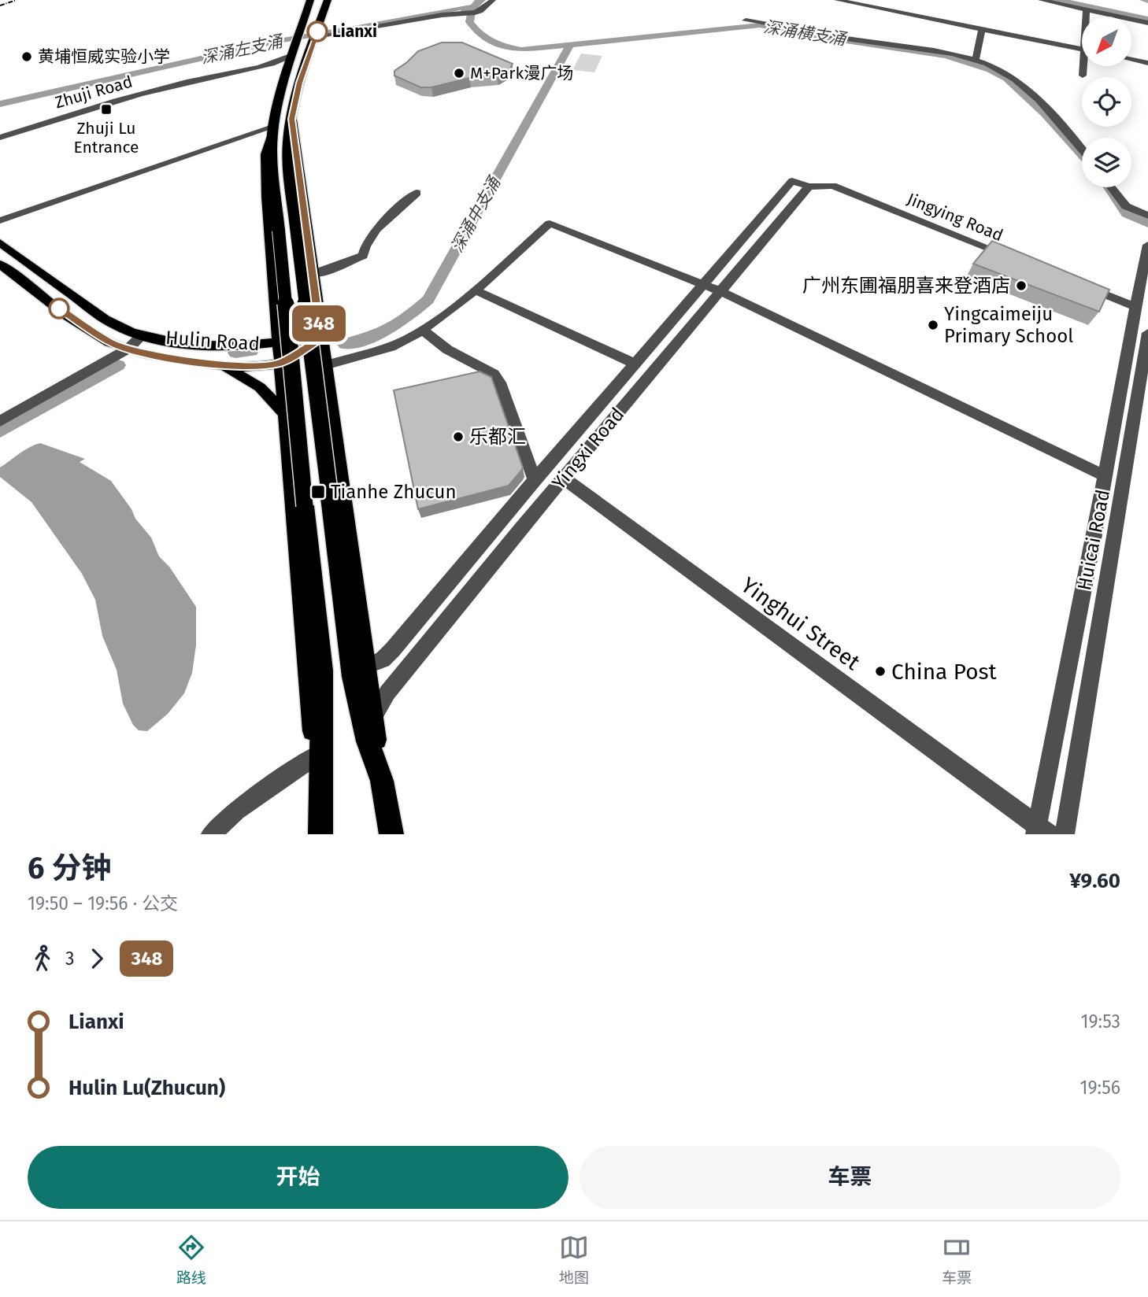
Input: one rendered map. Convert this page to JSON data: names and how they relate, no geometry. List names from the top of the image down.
{
  "streets": {
    "main road": ["Hulin Road"],
    "street": [
      "Zhuji Road",
      "Jingying Road",
      "Yingxi Road",
      "Huicai Road",
      "Yinghui Street"
    ]
  },
  "crossings": [
    ["Jingying Road", "Yingxi Road"],
    ["Yingxi Road", "Yinghui Street"],
    ["Huicai Road", "Yinghui Street"]
  ],
  "water": ["深涌横支涌", "深涌左支涌", "深涌中支涌"],
  "places": {
    "other": [
      "Lianxi",
      "黄埔恒威实验小学",
      "M+Park漫广场",
      "广州东圃福朋喜来登酒店",
      "Yingcaimeiju Primary School",
      "乐都汇",
      "China Post"
    ],
    "transit": ["Zhuji Lu Entrance", "Tianhe Zhucun"]
  },
  "lines": ["bus line 348"],
  "north": "bottom left",
  "page": {
    "on_map": "348",
    "heading": ["6 分钟", "19:50 – 19:56 · 公交", "¥9.60"],
    "legs": ["3", "348"],
    "list": [
      {
        "name": "Lianxi",
        "value": "19:53"
      },
      {
        "name": "Hulin Lu(Zhucun)",
        "value": "19:56"
      }
    ],
    "buttons": ["开始", "车票"],
    "tabs": ["路线", "地图", "车票"]
  }
}
